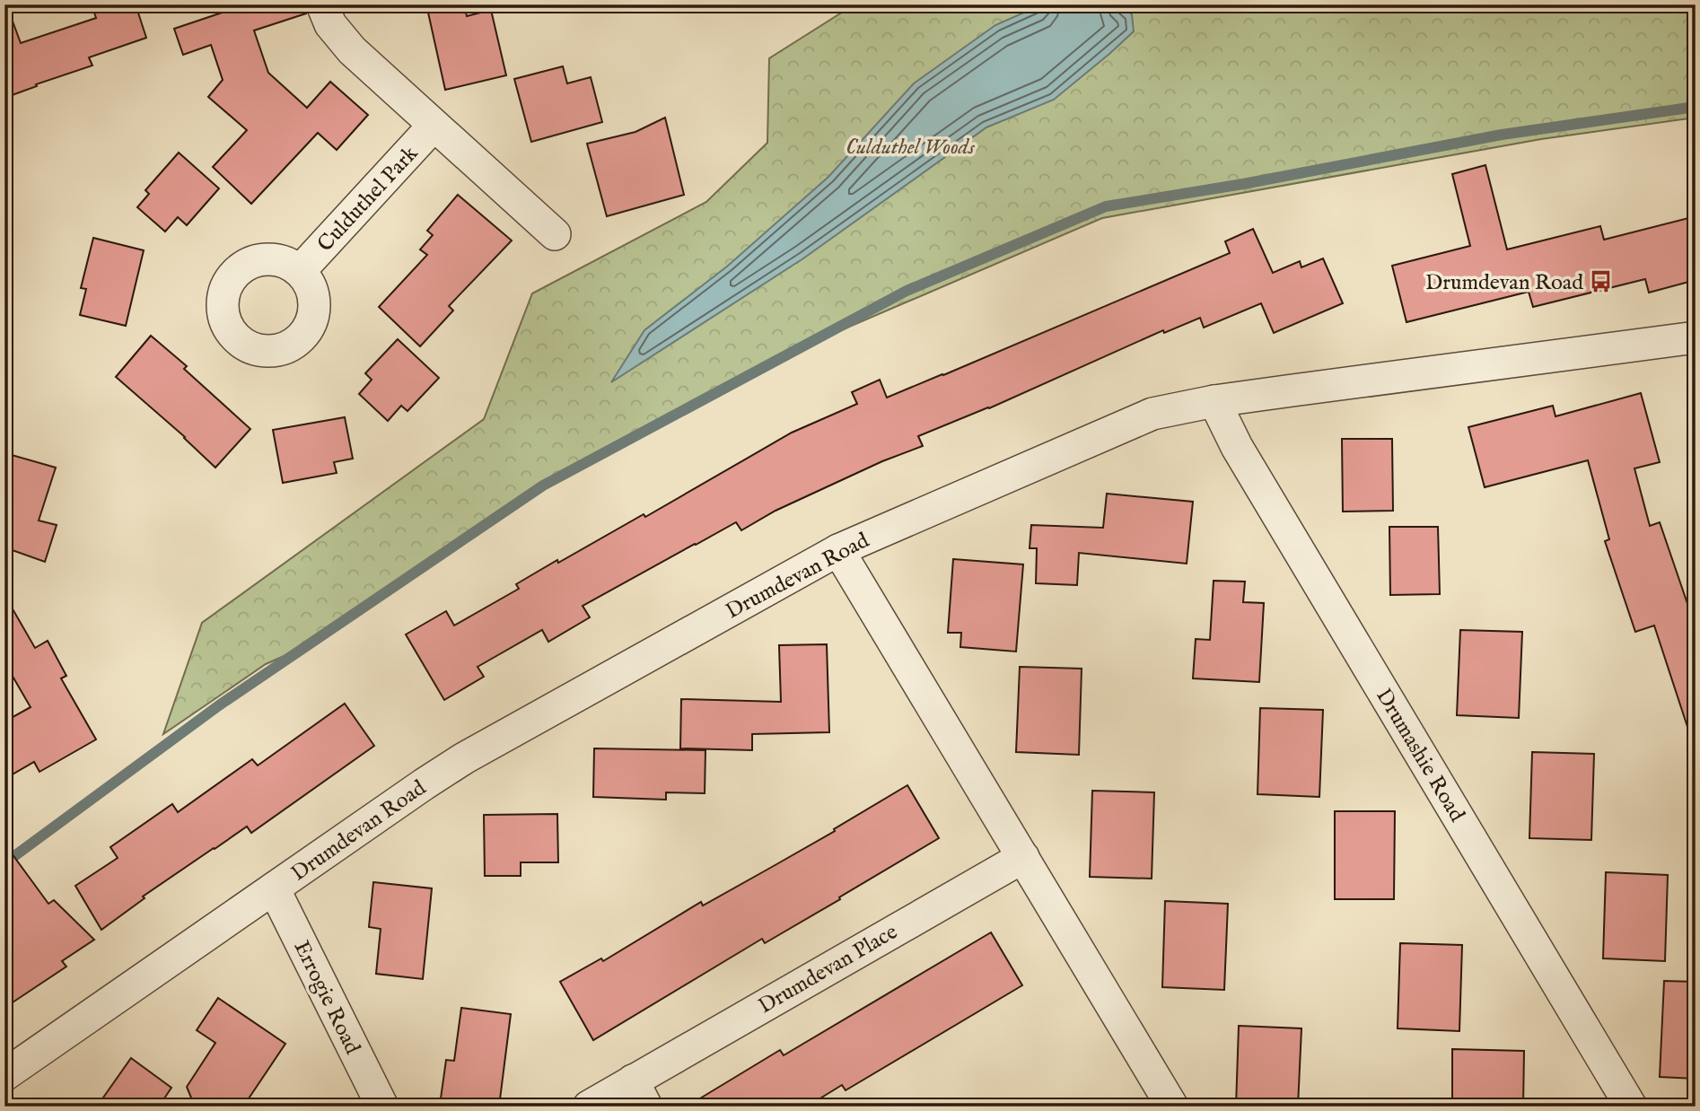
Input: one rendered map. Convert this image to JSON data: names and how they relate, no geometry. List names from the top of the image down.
{
  "streets": {
    "street": [
      "Culduthel Park",
      "Drumdevan Road",
      "Drumashie Road",
      "Drumdevan Place",
      "Errogie Road"
    ]
  },
  "crossings": [
    ["Drumdevan Road", "Drumashie Road"],
    ["Drumdevan Road", "Errogie Road"]
  ],
  "parks": ["Culduthel Woods"],
  "places": {
    "bus stop": ["Drumdevan Road"]
  }
}
